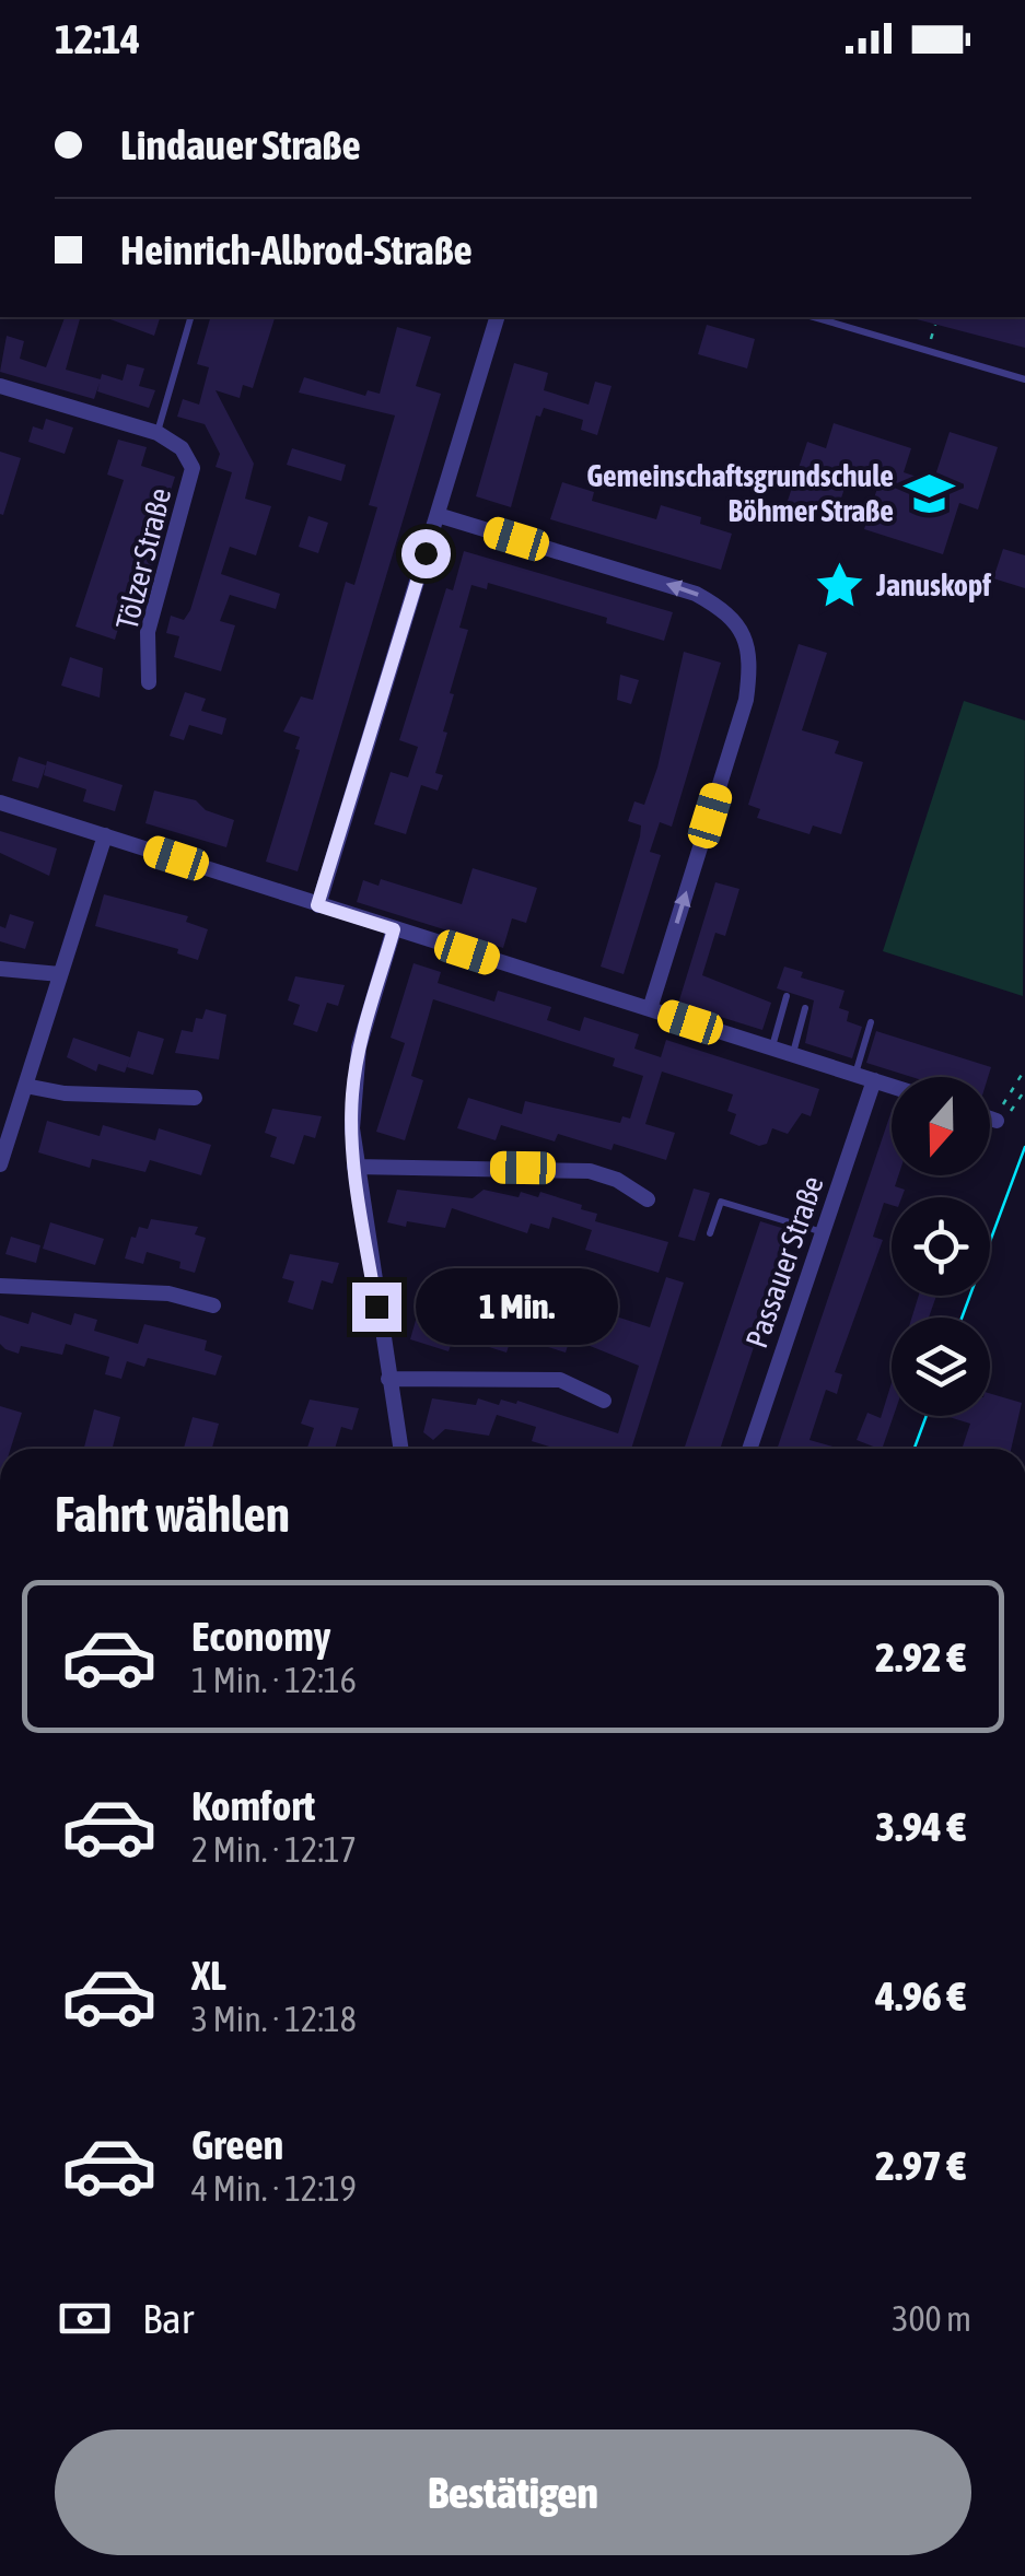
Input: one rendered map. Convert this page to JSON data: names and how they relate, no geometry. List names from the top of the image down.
{
  "streets": {
    "street": ["Tölzer Straße", "Passauer Straße"]
  },
  "places": {
    "school or university": ["Gemeinschaftsgrundschule Böhmer Straße"],
    "place": ["Januskopf"]
  },
  "north": "bottom",
  "page": {
    "status": "12:14",
    "banner": ["Lindauer Straße", "Heinrich-Albrod-Straße"],
    "bubble": "1 Min.",
    "heading": "Fahrt wählen",
    "list": [
      {
        "name": "Economy",
        "note": "1 Min. · 12:16",
        "value": "2.92 €"
      },
      {
        "name": "Komfort",
        "note": "2 Min. · 12:17",
        "value": "3.94 €"
      },
      {
        "name": "XL",
        "note": "3 Min. · 12:18",
        "value": "4.96 €"
      },
      {
        "name": "Green",
        "note": "4 Min. · 12:19",
        "value": "2.97 €"
      }
    ],
    "pay": ["Bar", "300 m"],
    "buttons": "Bestätigen"
  }
}
